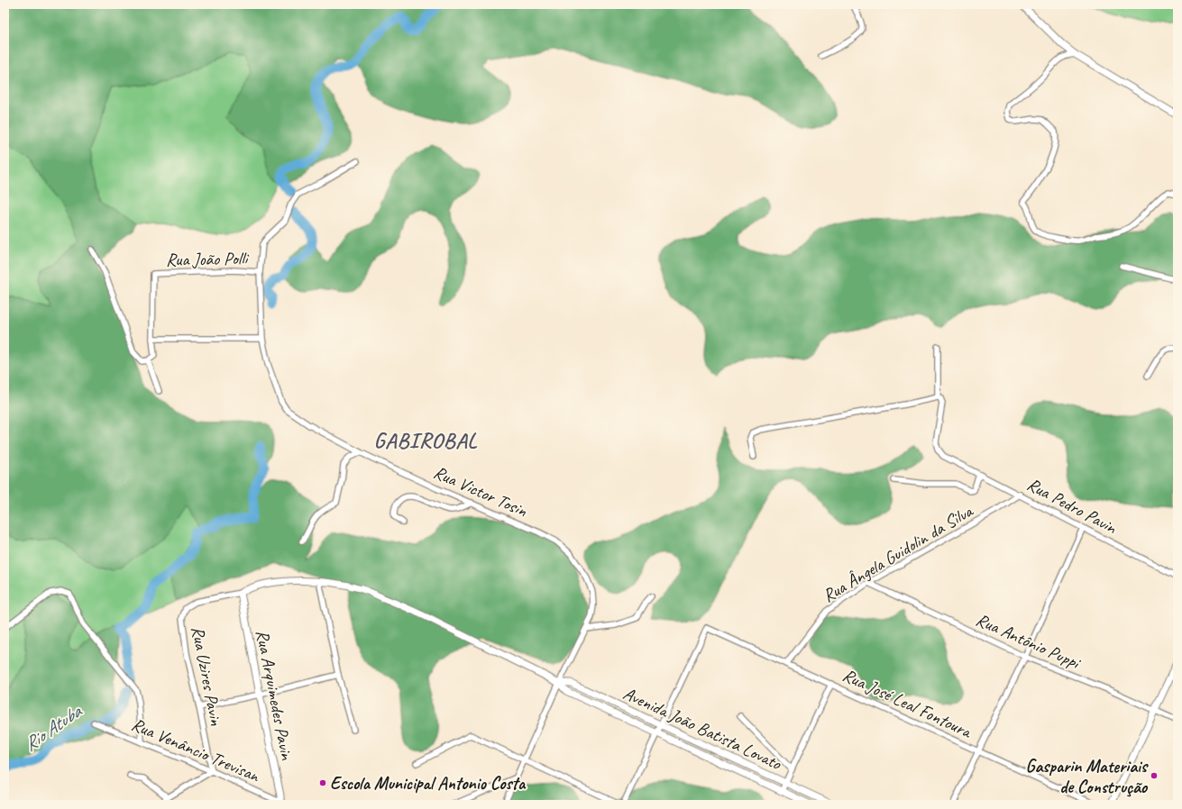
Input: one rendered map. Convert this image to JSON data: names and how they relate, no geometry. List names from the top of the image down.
{
  "streets": {
    "street": [
      "Rua João Polli",
      "Rua Victor Tosin",
      "Rua Pedro Pavin",
      "Rua Ângela Guidolin da Silva",
      "Rua Antônio Puppi",
      "Rua Uzires Pavin",
      "Rua Arquimedes Pavin",
      "Rua José Leal Fontoura",
      "Avenida João Batista Lovato",
      "Rua Venâncio Trevisan"
    ]
  },
  "crossings": [
    ["Rua João Polli", "Rua Victor Tosin"],
    ["Rua Victor Tosin", "Avenida João Batista Lovato"],
    ["Rua Pedro Pavin", "Rua Ângela Guidolin da Silva"],
    ["Rua Ângela Guidolin da Silva", "Rua Antônio Puppi"],
    ["Rua Ângela Guidolin da Silva", "Rua José Leal Fontoura"],
    ["Rua Uzires Pavin", "Rua Arquimedes Pavin"],
    ["Rua Uzires Pavin", "Avenida João Batista Lovato"],
    ["Rua Uzires Pavin", "Rua Venâncio Trevisan"],
    ["Rua Arquimedes Pavin", "Avenida João Batista Lovato"],
    ["Rua Arquimedes Pavin", "Rua Venâncio Trevisan"],
    ["Rua José Leal Fontoura", "Avenida João Batista Lovato"]
  ],
  "districts": ["GABIROBAL"],
  "water": ["Rio Atuba"],
  "places": ["Gasparin Materiais de Construção", "Escola Municipal Antonio Costa"]
}
